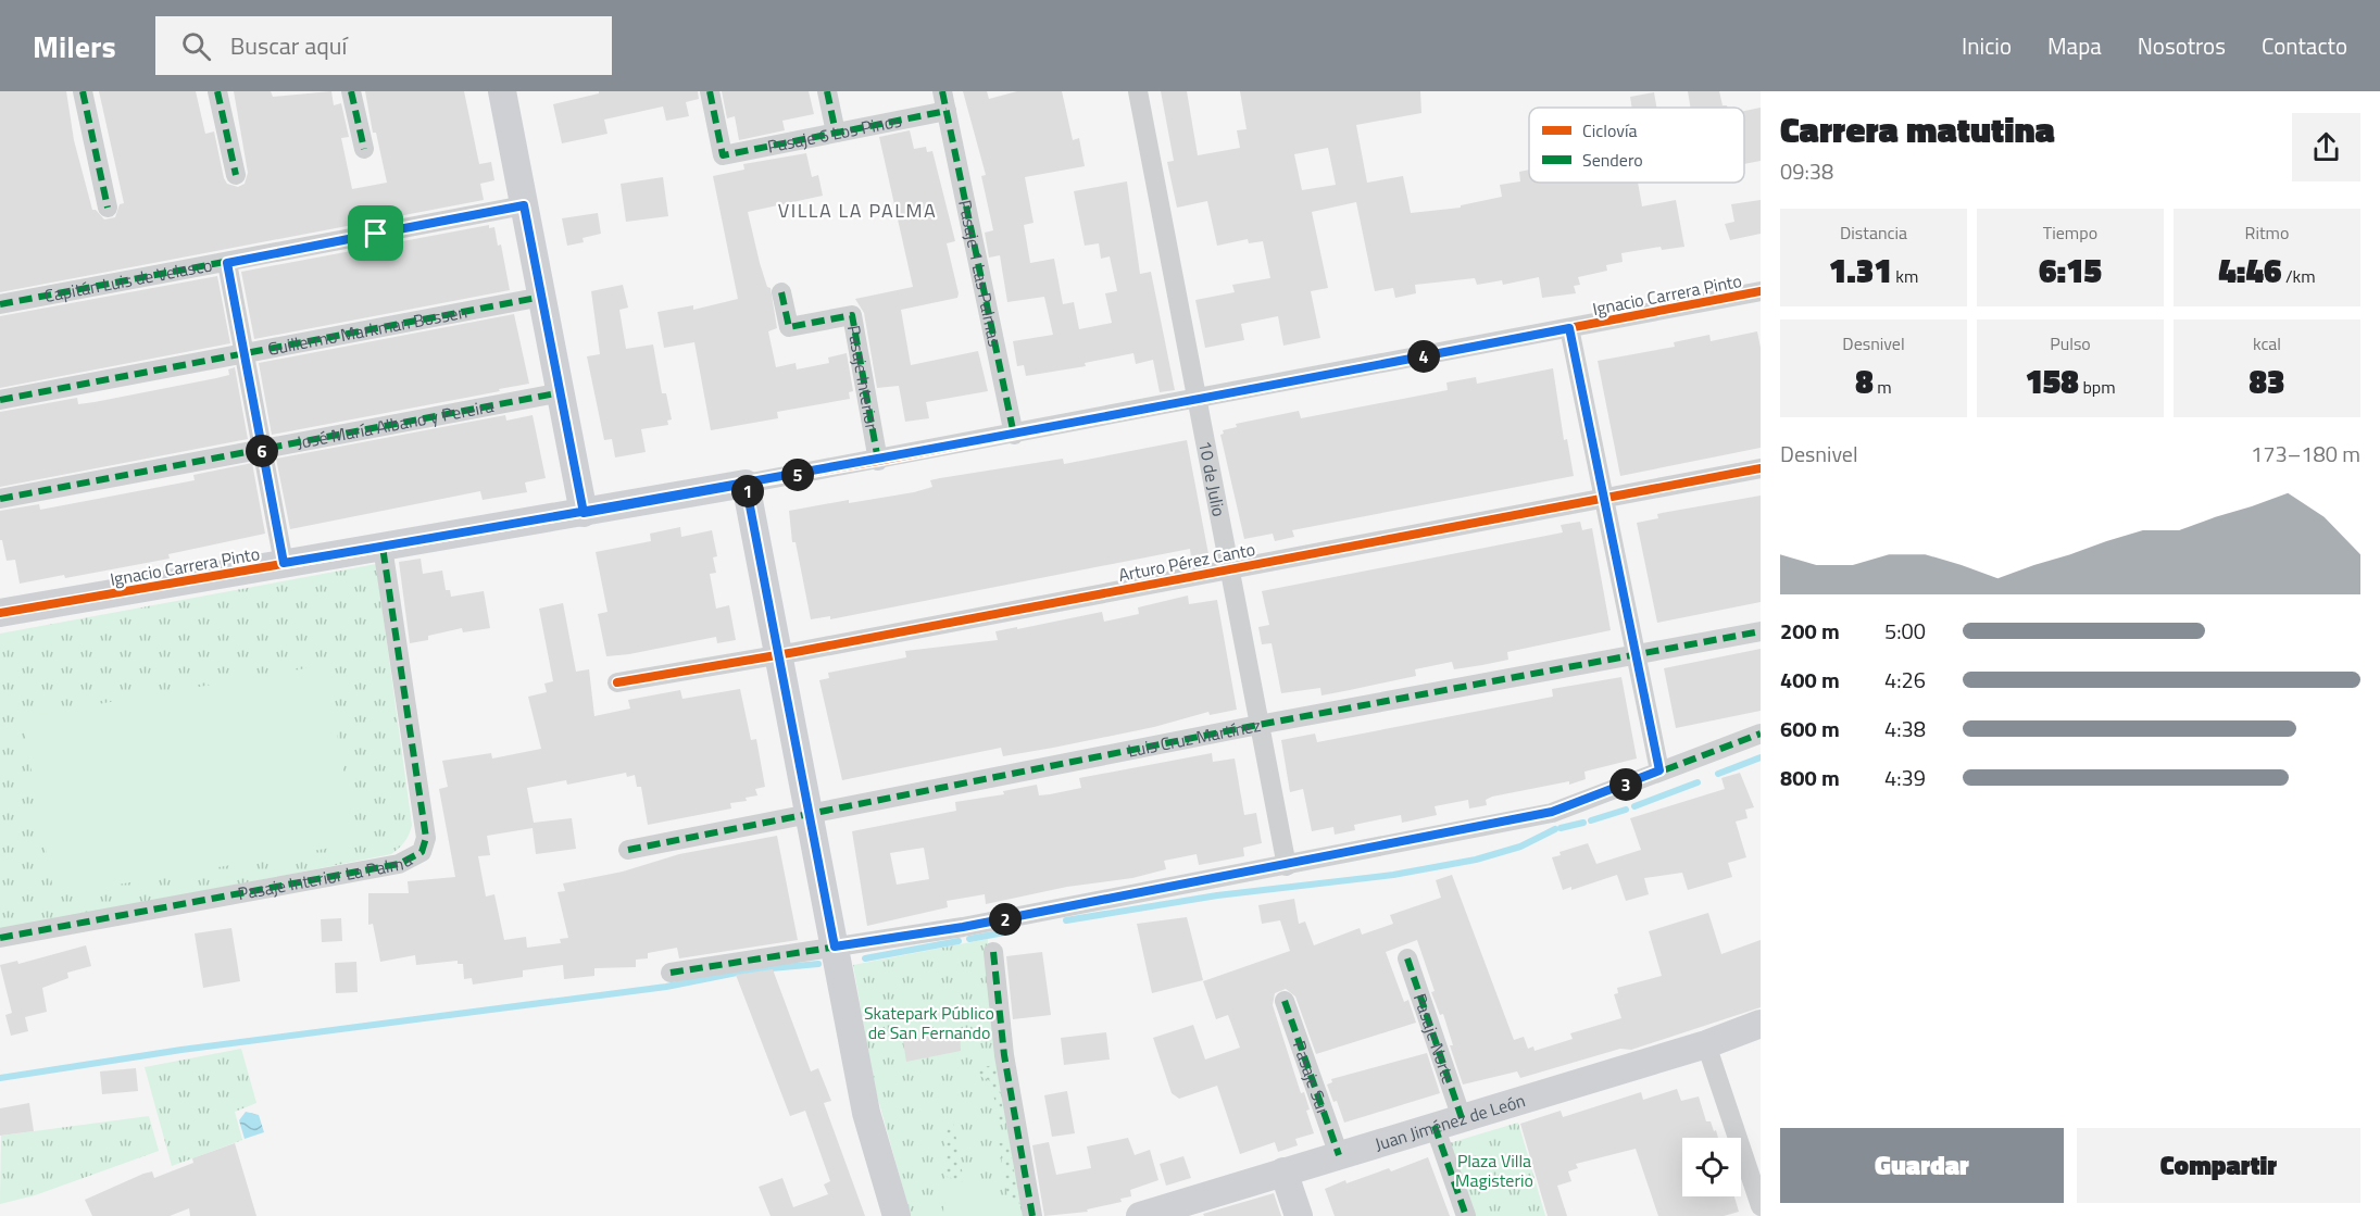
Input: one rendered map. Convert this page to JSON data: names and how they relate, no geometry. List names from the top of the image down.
{
  "streets": {
    "street": [
      "Pasaje 6 Los Pinos",
      "Pasaje 1 Las Palmas",
      "Capitán Luis de Velasco",
      "Ignacio Carrera Pinto",
      "Guillermo Markman Bossen",
      "Pasaje Interior",
      "José María Albano y Pereira",
      "10 de Julio",
      "Arturo Pérez Canto",
      "Luis Cruz Martínez",
      "Pasaje Interior La Palma",
      "Pasaje Norte",
      "Pasaje Sur",
      "Juan Jiménez de León"
    ]
  },
  "crossings": [
    ["Pasaje 6 Los Pinos", "Pasaje 1 Las Palmas"],
    ["Pasaje 1 Las Palmas", "Ignacio Carrera Pinto"],
    ["Ignacio Carrera Pinto", "Pasaje Interior"],
    ["Ignacio Carrera Pinto", "10 de Julio"],
    ["Ignacio Carrera Pinto", "Pasaje Interior La Palma"],
    ["10 de Julio", "Arturo Pérez Canto"],
    ["10 de Julio", "Luis Cruz Martínez"],
    ["Pasaje Norte", "Juan Jiménez de León"],
    ["Pasaje Sur", "Juan Jiménez de León"]
  ],
  "districts": ["VILLA LA PALMA"],
  "parks": ["Skatepark Público de San Fernando", "Plaza Villa Magisterio"],
  "legend": ["Ciclovía", "Sendero"],
  "page": {
    "header": "Milers",
    "search": "Buscar aquí",
    "nav": [
      "Inicio",
      "Mapa",
      "Nosotros",
      "Contacto"
    ],
    "heading": ["Carrera matutina", "09:38"],
    "stats": [
      ["Distancia", "1.31 km"],
      ["Tiempo", "6:15"],
      ["Ritmo", "4:46 /km"],
      ["Desnivel", "8 m"],
      ["Pulso", "158 bpm"],
      ["kcal", "83"]
    ],
    "pins": [
      "4",
      "6",
      "5",
      "1",
      "3",
      "2"
    ],
    "chart": ["Desnivel", "173–180 m"],
    "list": [
      {
        "name": "200 m",
        "note": "5:00"
      },
      {
        "name": "400 m",
        "note": "4:26"
      },
      {
        "name": "600 m",
        "note": "4:38"
      },
      {
        "name": "800 m",
        "note": "4:39"
      }
    ],
    "buttons": ["Guardar", "Compartir"]
  }
}
